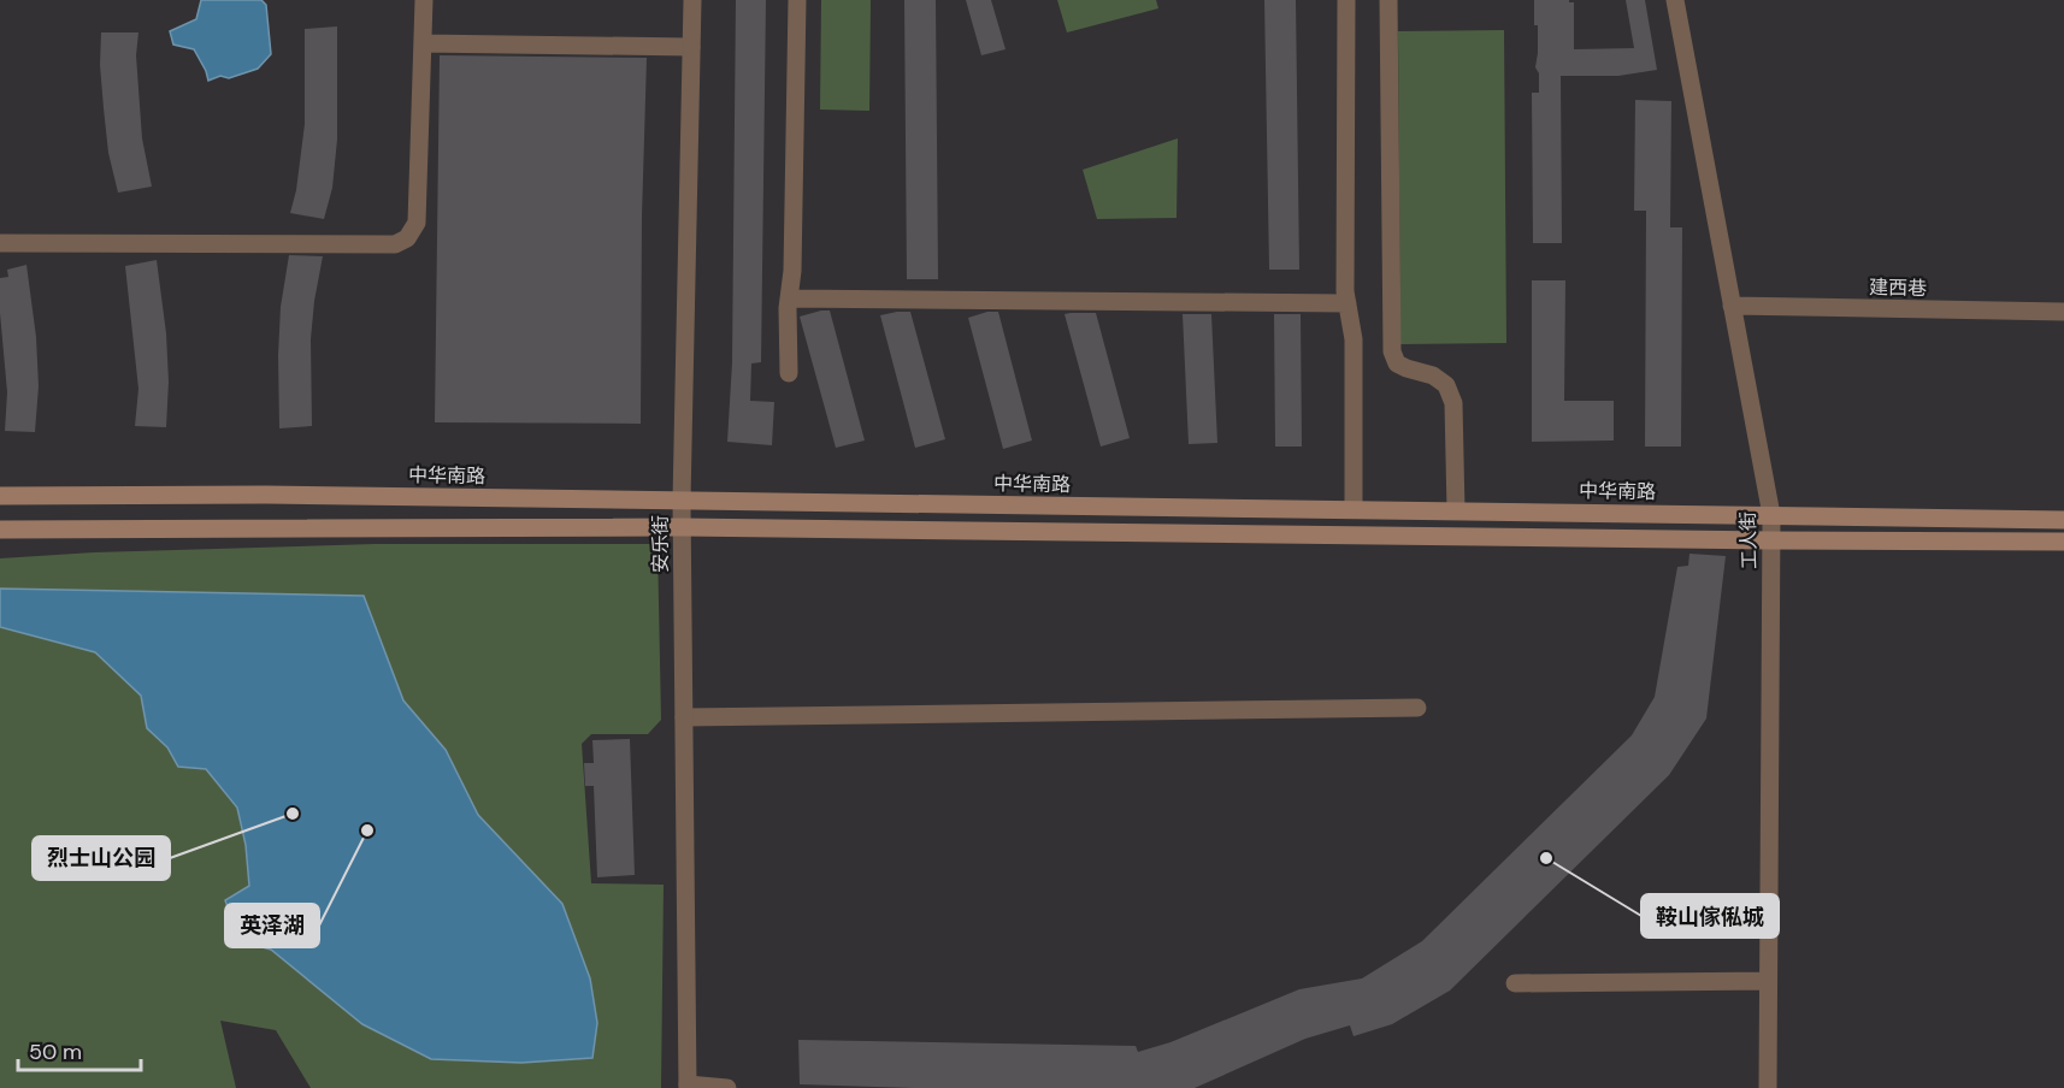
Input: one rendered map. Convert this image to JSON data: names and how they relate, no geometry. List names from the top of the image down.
{
  "streets": {
    "main road": ["中华南路"],
    "street": ["建西巷", "工人街", "安乐街"]
  },
  "crossings": [
    ["建西巷", "工人街"],
    ["中华南路", "工人街"],
    ["中华南路", "安乐街"]
  ],
  "places": ["烈士山公园", "英泽湖", "鞍山傢俬城"],
  "scale_bar": "50 m"
}
